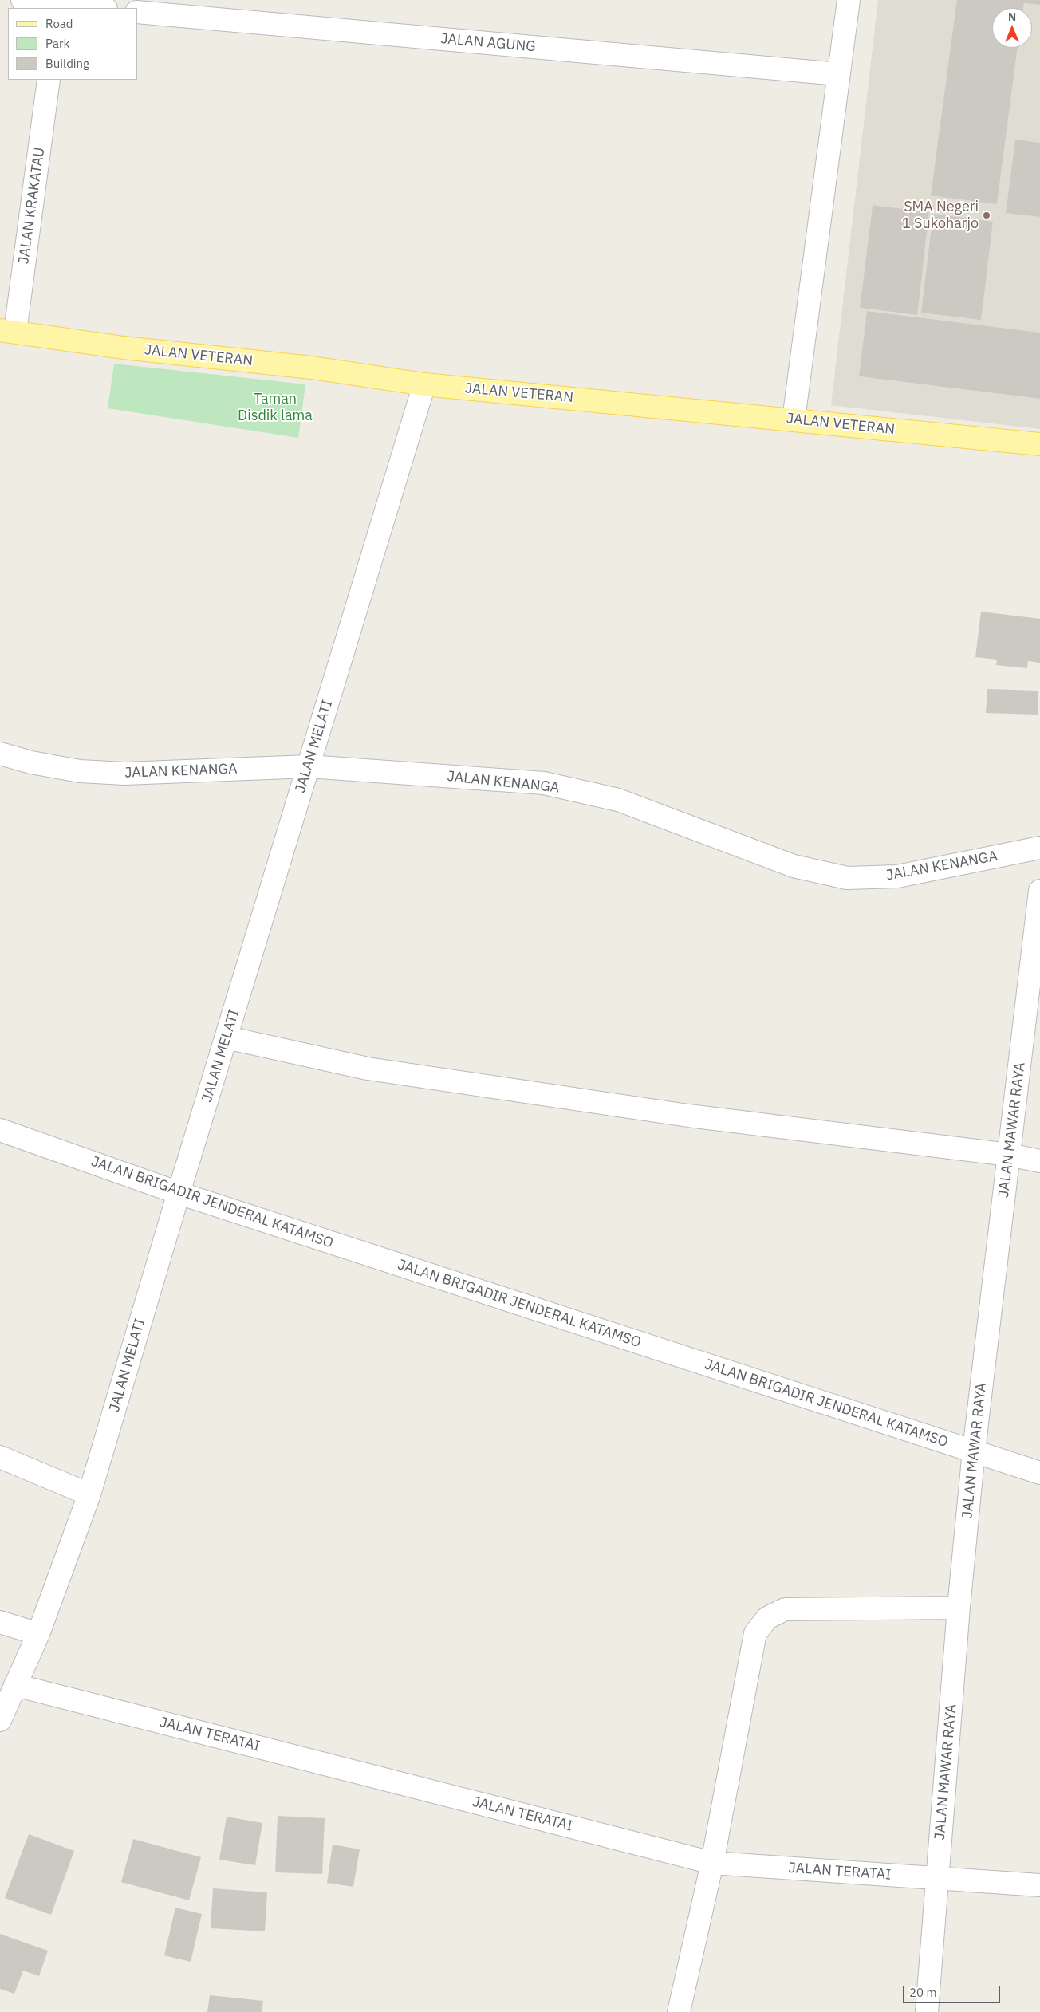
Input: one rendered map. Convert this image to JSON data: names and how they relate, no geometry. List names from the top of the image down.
{
  "streets": {
    "main road": ["JALAN VETERAN"],
    "street": [
      "JALAN AGUNG",
      "JALAN KRAKATAU",
      "JALAN MELATI",
      "JALAN KENANGA",
      "JALAN MAWAR RAYA",
      "JALAN BRIGADIR JENDERAL KATAMSO",
      "JALAN TERATAI"
    ]
  },
  "crossings": [
    ["JALAN KRAKATAU", "JALAN VETERAN"],
    ["JALAN VETERAN", "JALAN MELATI"],
    ["JALAN MELATI", "JALAN KENANGA"],
    ["JALAN MELATI", "JALAN BRIGADIR JENDERAL KATAMSO"],
    ["JALAN MELATI", "JALAN TERATAI"],
    ["JALAN MAWAR RAYA", "JALAN BRIGADIR JENDERAL KATAMSO"],
    ["JALAN MAWAR RAYA", "JALAN TERATAI"]
  ],
  "parks": ["Taman Disdik lama"],
  "places": ["SMA Negeri 1 Sukoharjo"],
  "legend": ["Road", "Park", "Building"],
  "scale_bar": "20 m",
  "north": "top"
}
